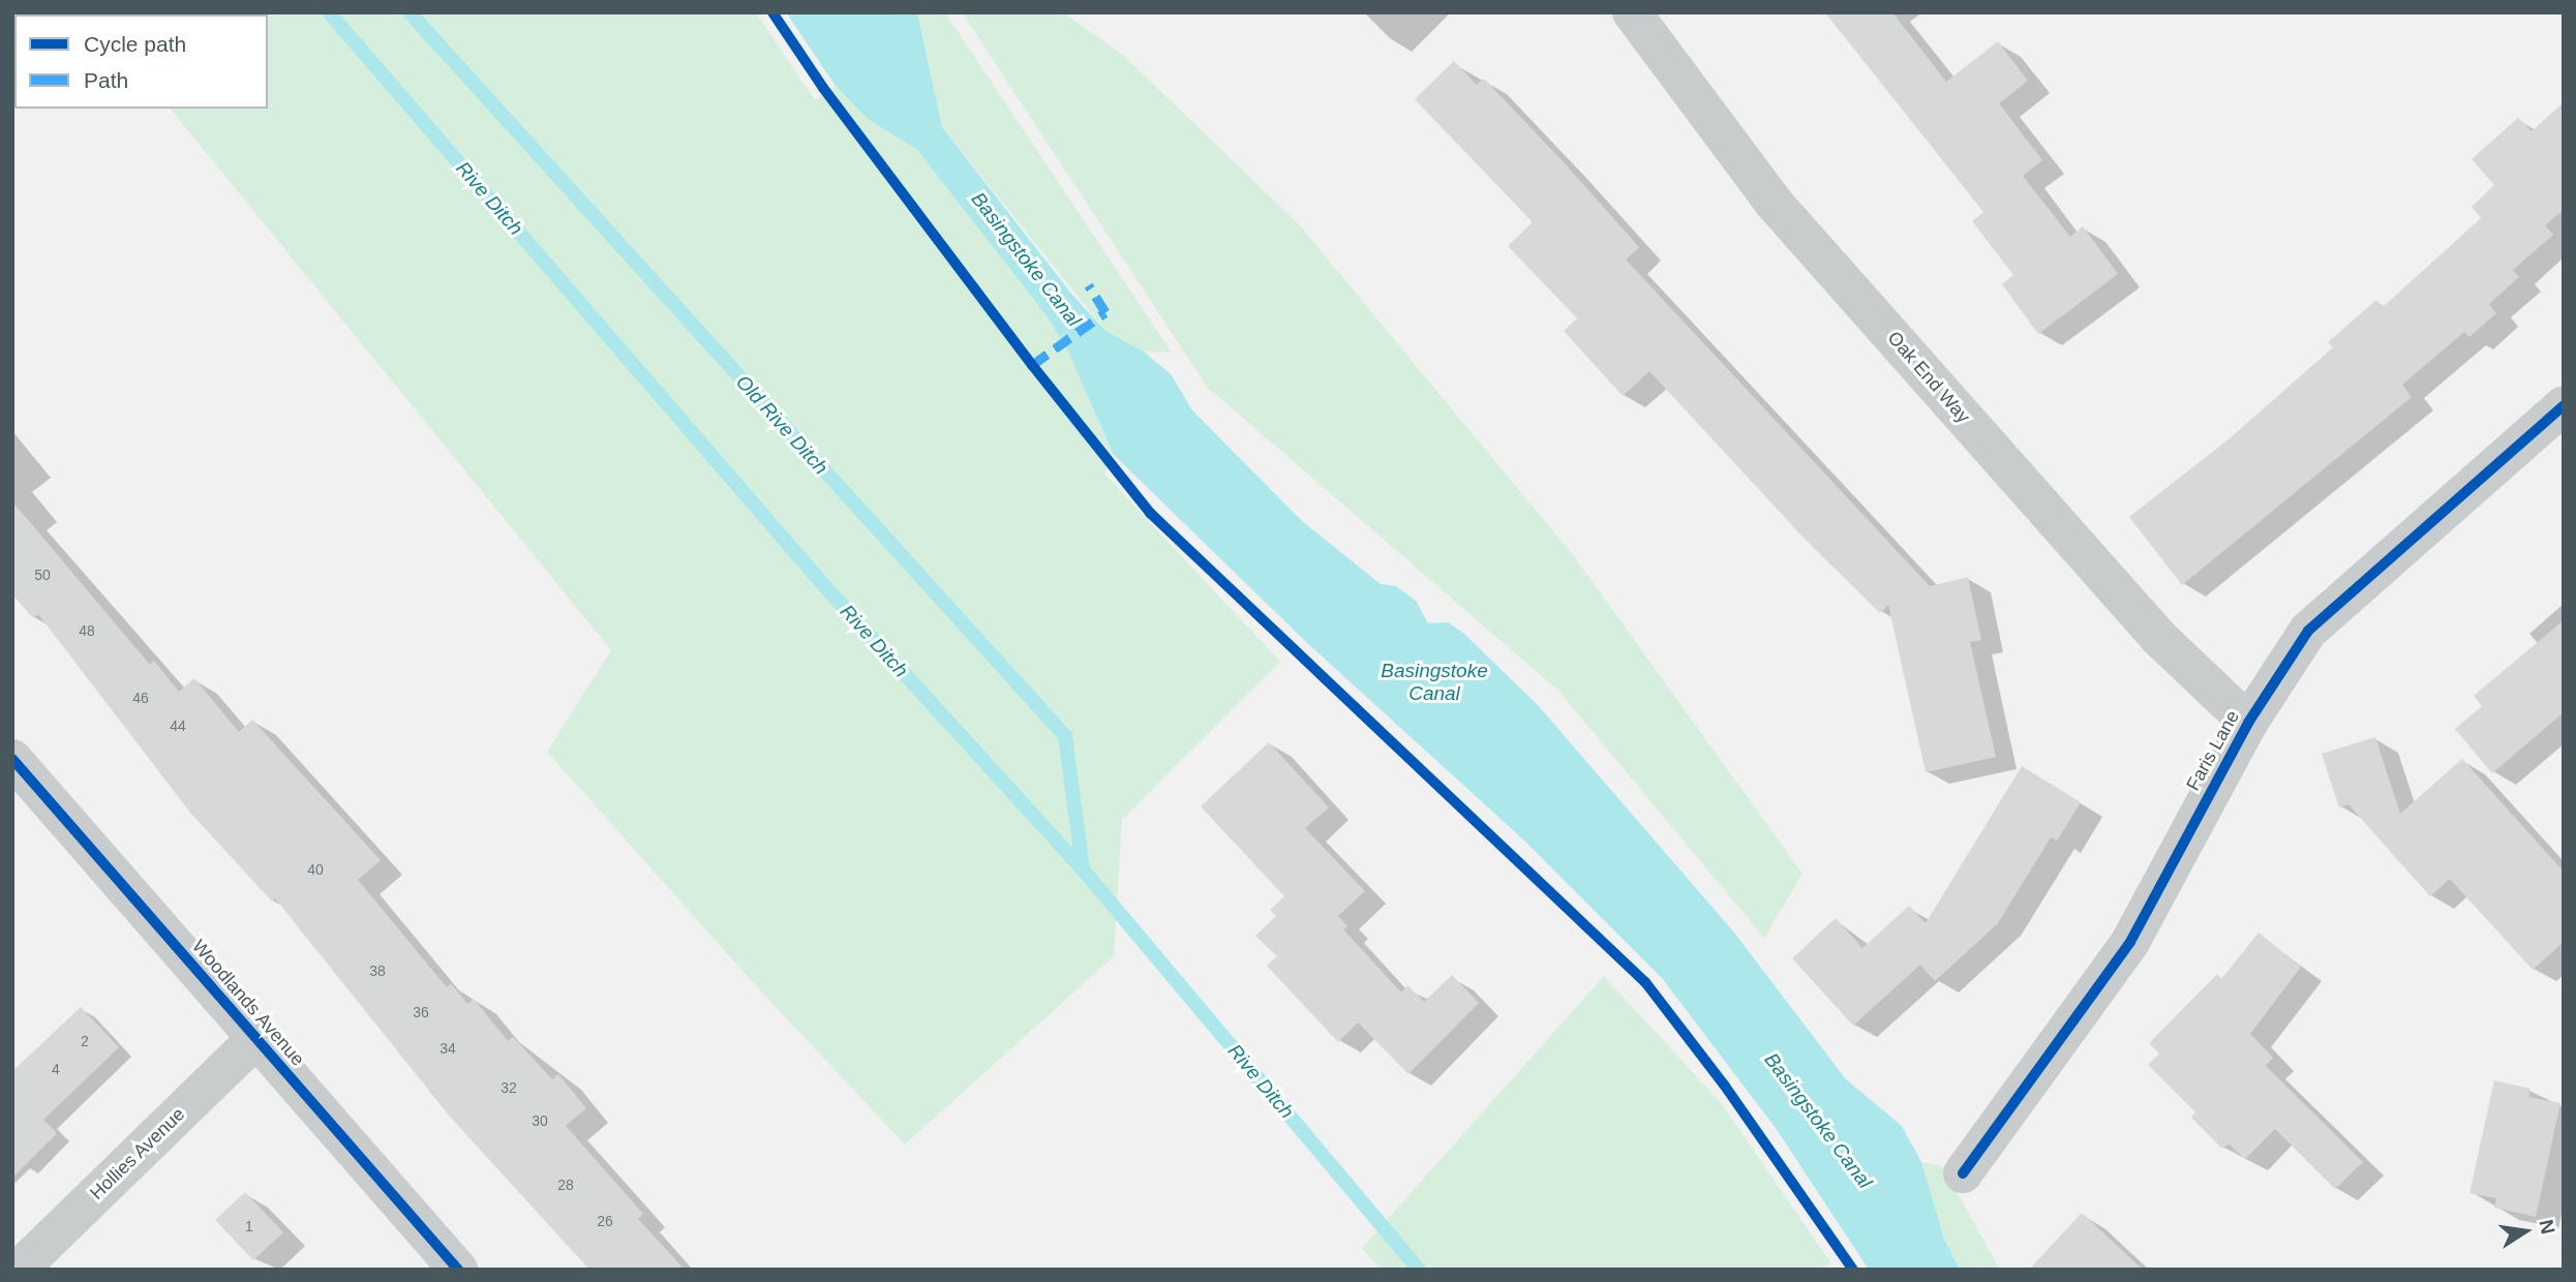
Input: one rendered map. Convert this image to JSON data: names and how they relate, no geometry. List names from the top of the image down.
{
  "streets": {
    "street": [
      "Oak End Way",
      "Faris Lane",
      "Woodlands Avenue",
      "Hollies Avenue"
    ]
  },
  "crossings": [
    ["Oak End Way", "Faris Lane"],
    ["Woodlands Avenue", "Hollies Avenue"]
  ],
  "water": ["Rive Ditch", "Basingstoke Canal", "Old Rive Ditch"],
  "house_numbers": [
    "50",
    "48",
    "46",
    "44",
    "40",
    "38",
    "36",
    "2",
    "34",
    "4",
    "32",
    "30",
    "28",
    "26",
    "1"
  ],
  "legend": ["Cycle path", "Path"],
  "north": "right"
}
